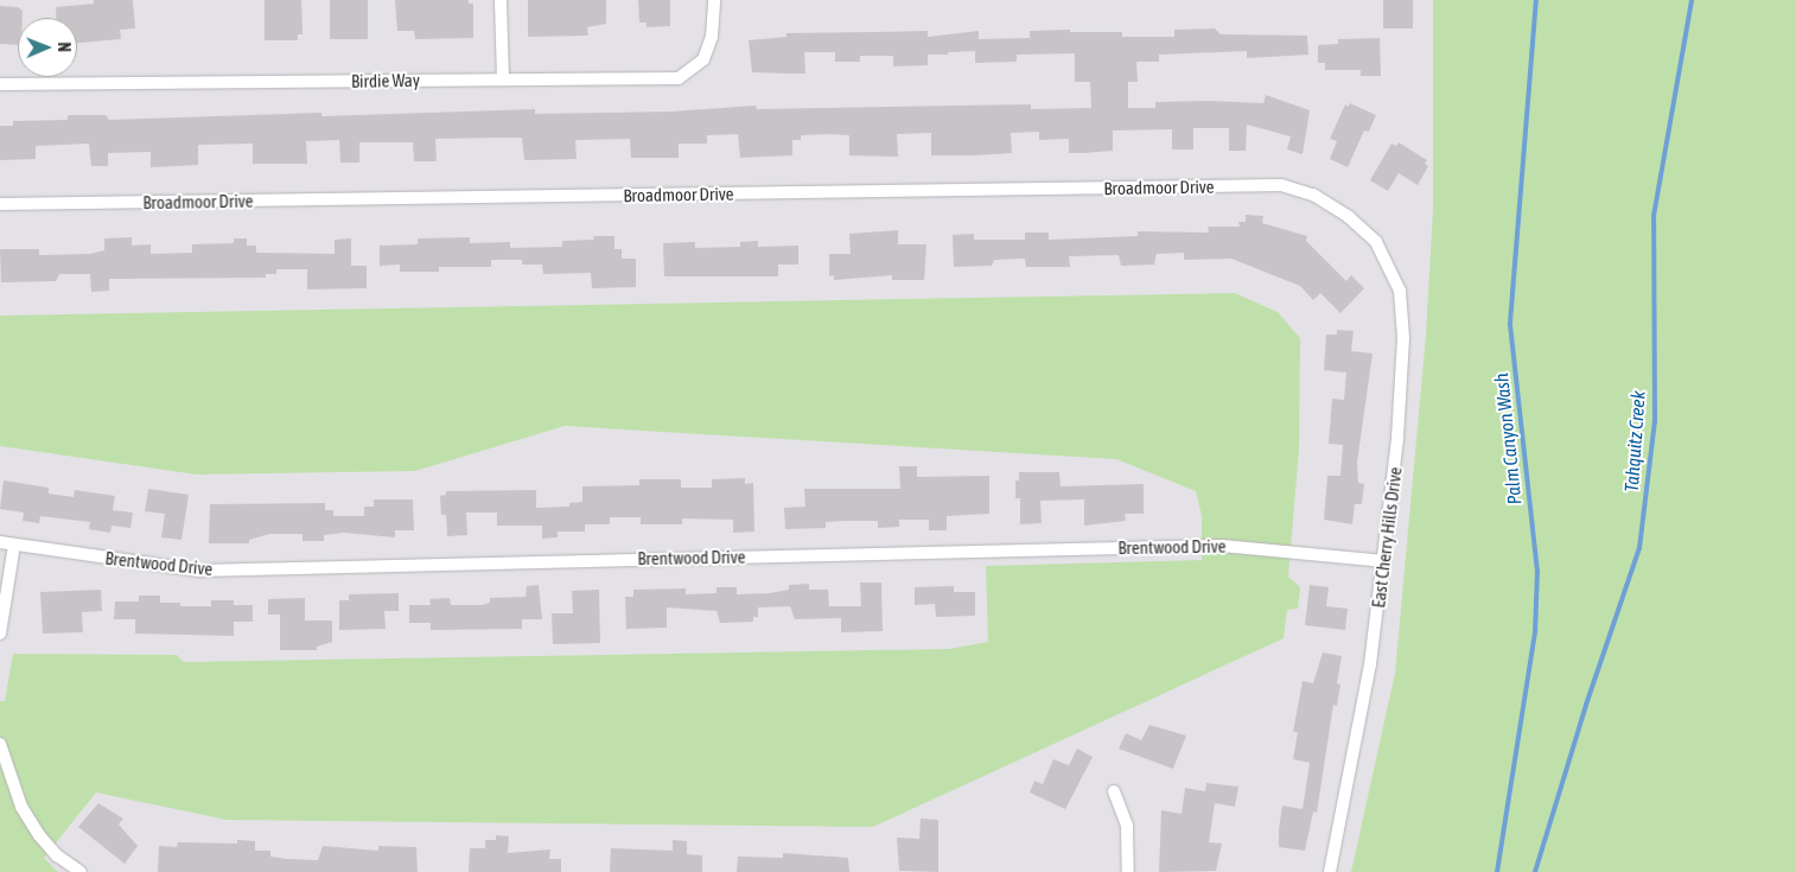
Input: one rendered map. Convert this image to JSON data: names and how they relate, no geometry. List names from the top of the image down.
{
  "streets": {
    "street": [
      "Birdie Way",
      "Broadmoor Drive",
      "East Cherry Hills Drive",
      "Brentwood Drive"
    ]
  },
  "crossings": [
    ["Broadmoor Drive", "East Cherry Hills Drive"],
    ["East Cherry Hills Drive", "Brentwood Drive"]
  ],
  "water": ["Palm Canyon Wash", "Tahquitz Creek"],
  "north": "right"
}
